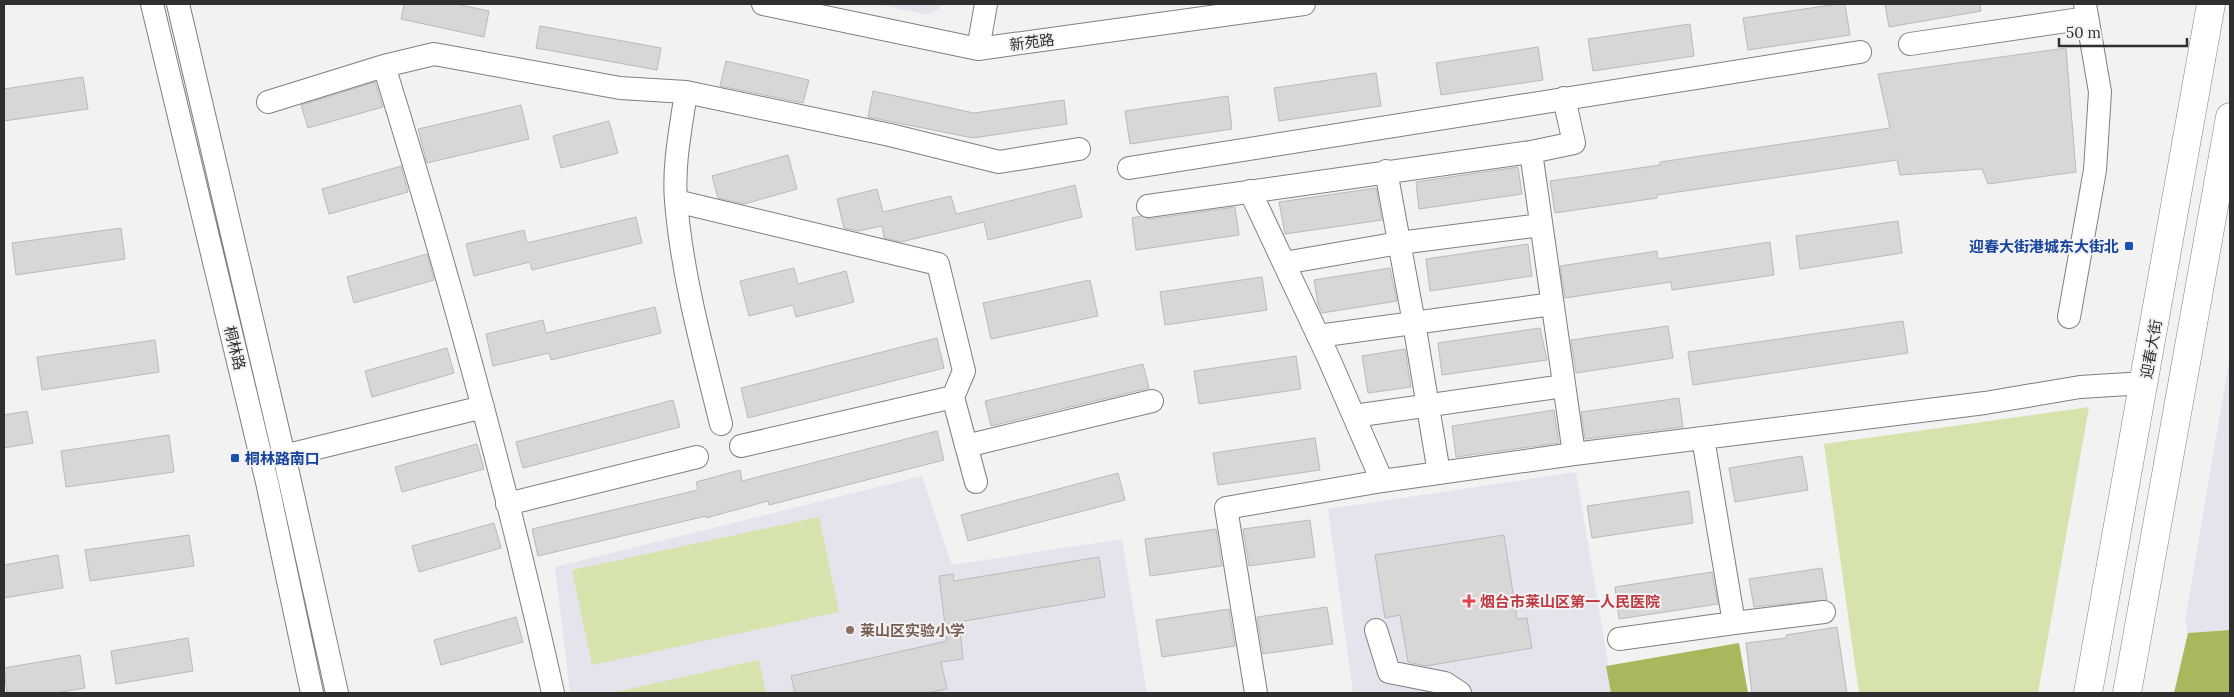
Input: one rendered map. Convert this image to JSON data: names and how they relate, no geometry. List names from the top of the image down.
{
  "streets": {
    "main road": ["迎春大街"],
    "street": ["新苑路", "桐林路"]
  },
  "places": {
    "transit": ["迎春大街港城东大街北", "桐林路南口"],
    "health": ["烟台市莱山区第一人民医院"],
    "other": ["莱山区实验小学"]
  },
  "scale_bar": "50 m"
}
